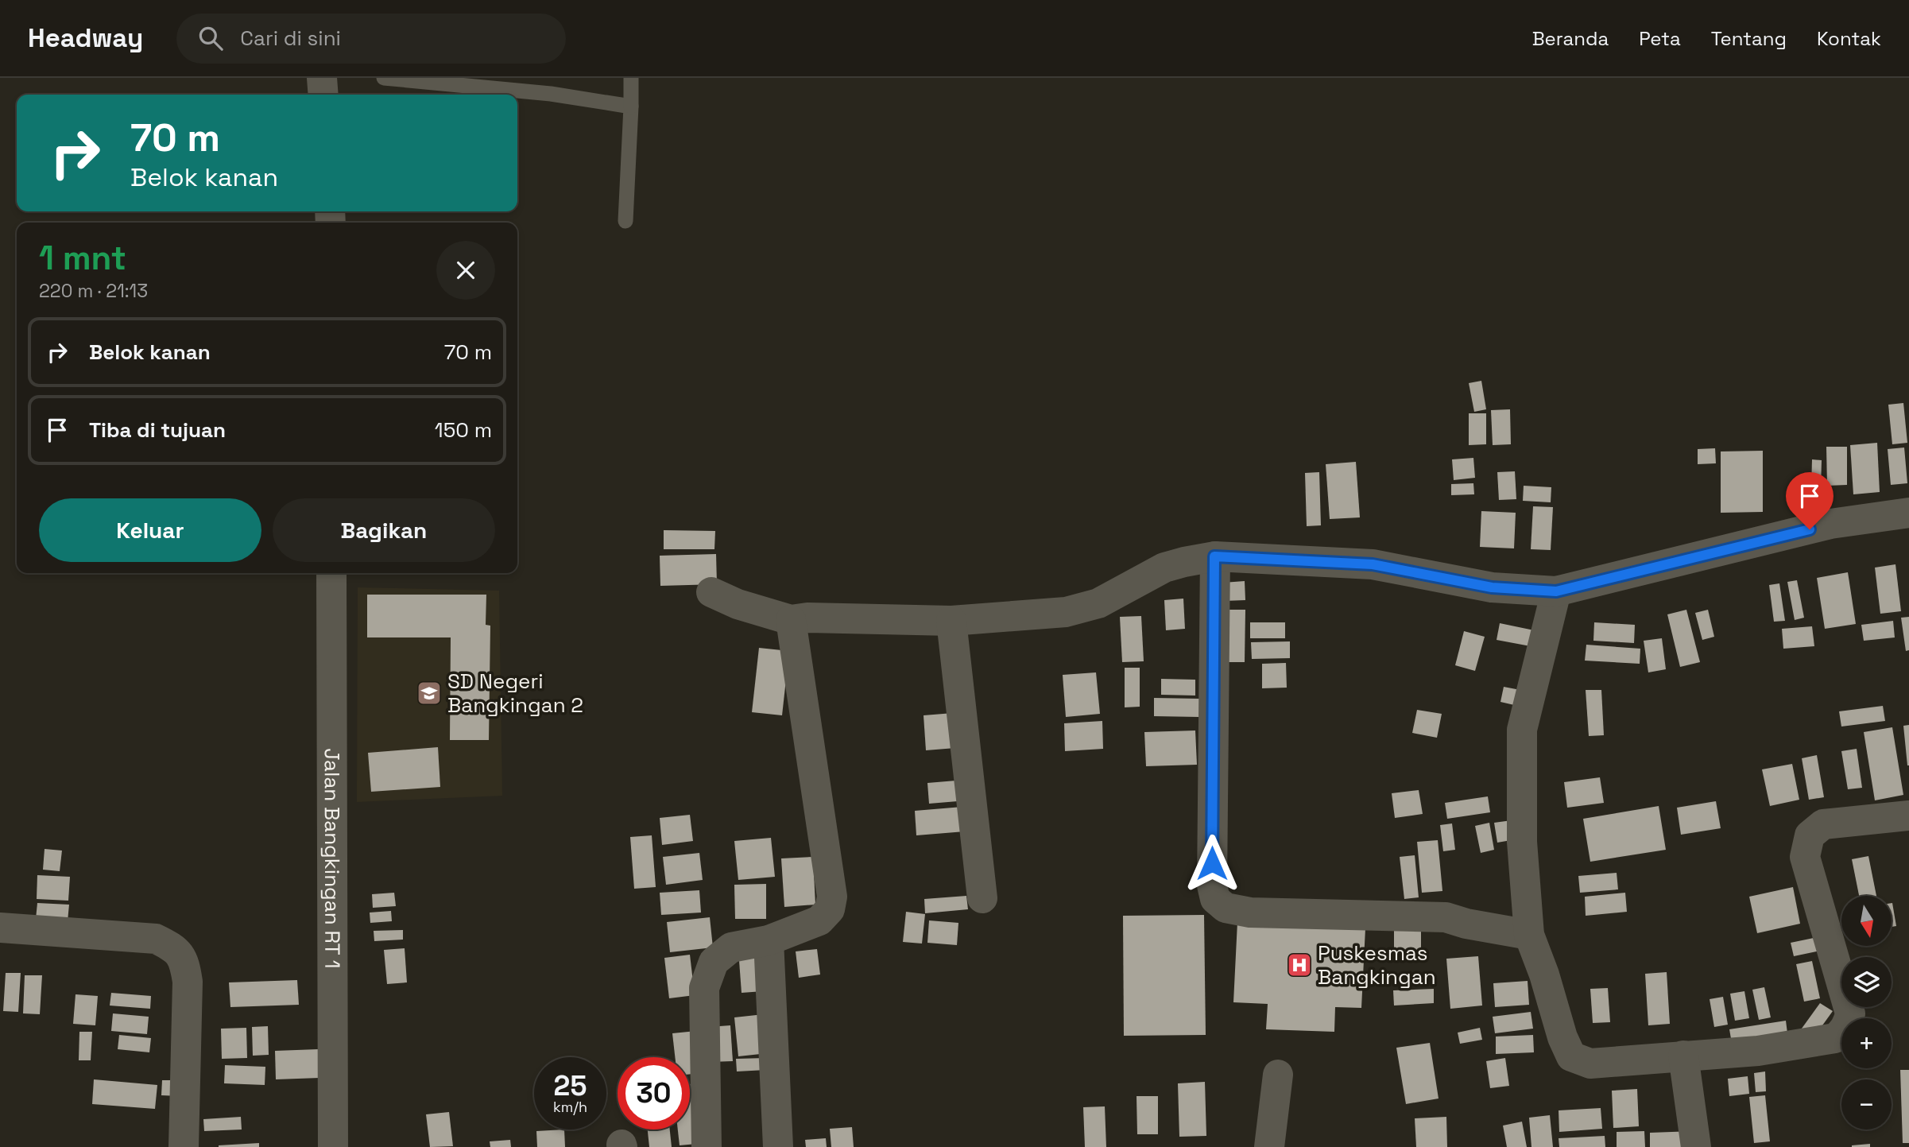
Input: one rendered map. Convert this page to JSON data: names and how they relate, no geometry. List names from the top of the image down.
{
  "streets": {
    "street": ["Jalan Bangkingan RT 1"]
  },
  "places": {
    "school or university": ["SD Negeri Bangkingan 2"],
    "hospital": ["Puskesmas Bangkingan"]
  },
  "north": "bottom",
  "page": {
    "header": "Headway",
    "search": "Cari di sini",
    "nav": [
      "Beranda",
      "Peta",
      "Tentang",
      "Kontak"
    ],
    "turn": ["70 m", "Belok kanan"],
    "heading": ["1 mnt", "220 m · 21:13"],
    "list": [
      {
        "name": "Belok kanan",
        "value": "70 m"
      },
      {
        "name": "Tiba di tujuan",
        "value": "150 m"
      }
    ],
    "buttons": ["Keluar", "Bagikan"],
    "map_buttons": ["+", "−"],
    "speed": "25 km/h",
    "limit": "30"
  }
}
